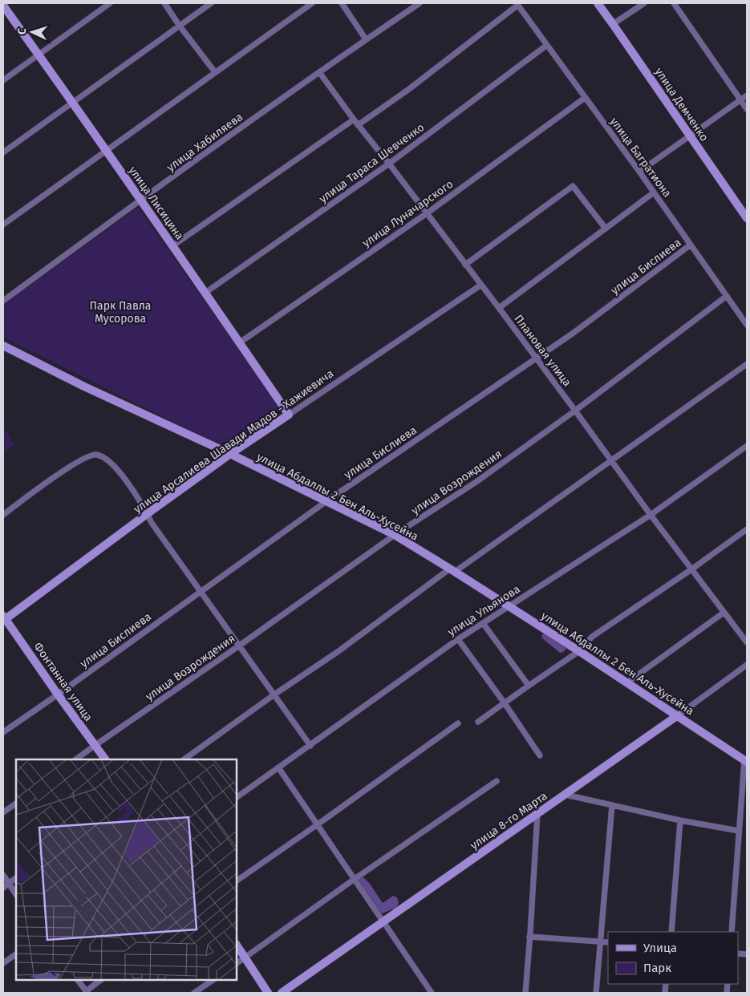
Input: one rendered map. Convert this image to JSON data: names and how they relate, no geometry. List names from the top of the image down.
{
  "streets": {
    "street": [
      "улица Демченко",
      "улица Хабиляева",
      "улица Багратиона",
      "улица Тараса Шевченко",
      "улица Лисицина",
      "улица Луначарского",
      "улица Бислиева",
      "Плановая улица",
      "улица Арсалиева Шавади Мадов - Хажиевича",
      "улица Возрождения",
      "улица Абдаллы 2 Бен Аль-Хусейна",
      "улица Ульянова",
      "Фонтанная улица",
      "улица 8-го Марта"
    ]
  },
  "crossings": [
    ["улица Хабиляева", "улица Лисицина"],
    ["улица Хабиляева", "Плановая улица"],
    ["улица Багратиона", "улица Тараса Шевченко"],
    ["улица Багратиона", "улица Луначарского"],
    ["улица Багратиона", "улица Бислиева"],
    ["улица Багратиона", "улица Возрождения"],
    ["улица Тараса Шевченко", "улица Лисицина"],
    ["улица Тараса Шевченко", "Плановая улица"],
    ["улица Лисицина", "улица Луначарского"],
    ["улица Лисицина", "улица Арсалиева Шавади Мадов - Хажиевича"],
    ["улица Луначарского", "Плановая улица"],
    ["улица Бислиева", "Плановая улица"],
    ["улица Бислиева", "улица Абдаллы 2 Бен Аль-Хусейна"],
    ["улица Бислиева", "Фонтанная улица"],
    ["Плановая улица", "улица Арсалиева Шавади Мадов - Хажиевича"],
    ["Плановая улица", "улица Возрождения"],
    ["Плановая улица", "улица Ульянова"],
    ["улица Арсалиева Шавади Мадов - Хажиевича", "улица Абдаллы 2 Бен Аль-Хусейна"],
    ["улица Арсалиева Шавади Мадов - Хажиевича", "Фонтанная улица"],
    ["улица Возрождения", "улица Абдаллы 2 Бен Аль-Хусейна"],
    ["улица Возрождения", "Фонтанная улица"],
    ["улица Абдаллы 2 Бен Аль-Хусейна", "улица Ульянова"],
    ["улица Абдаллы 2 Бен Аль-Хусейна", "улица 8-го Марта"]
  ],
  "parks": ["Парк Павла Мусорова"],
  "legend": ["Улица", "Парк"],
  "north": "left"
}
